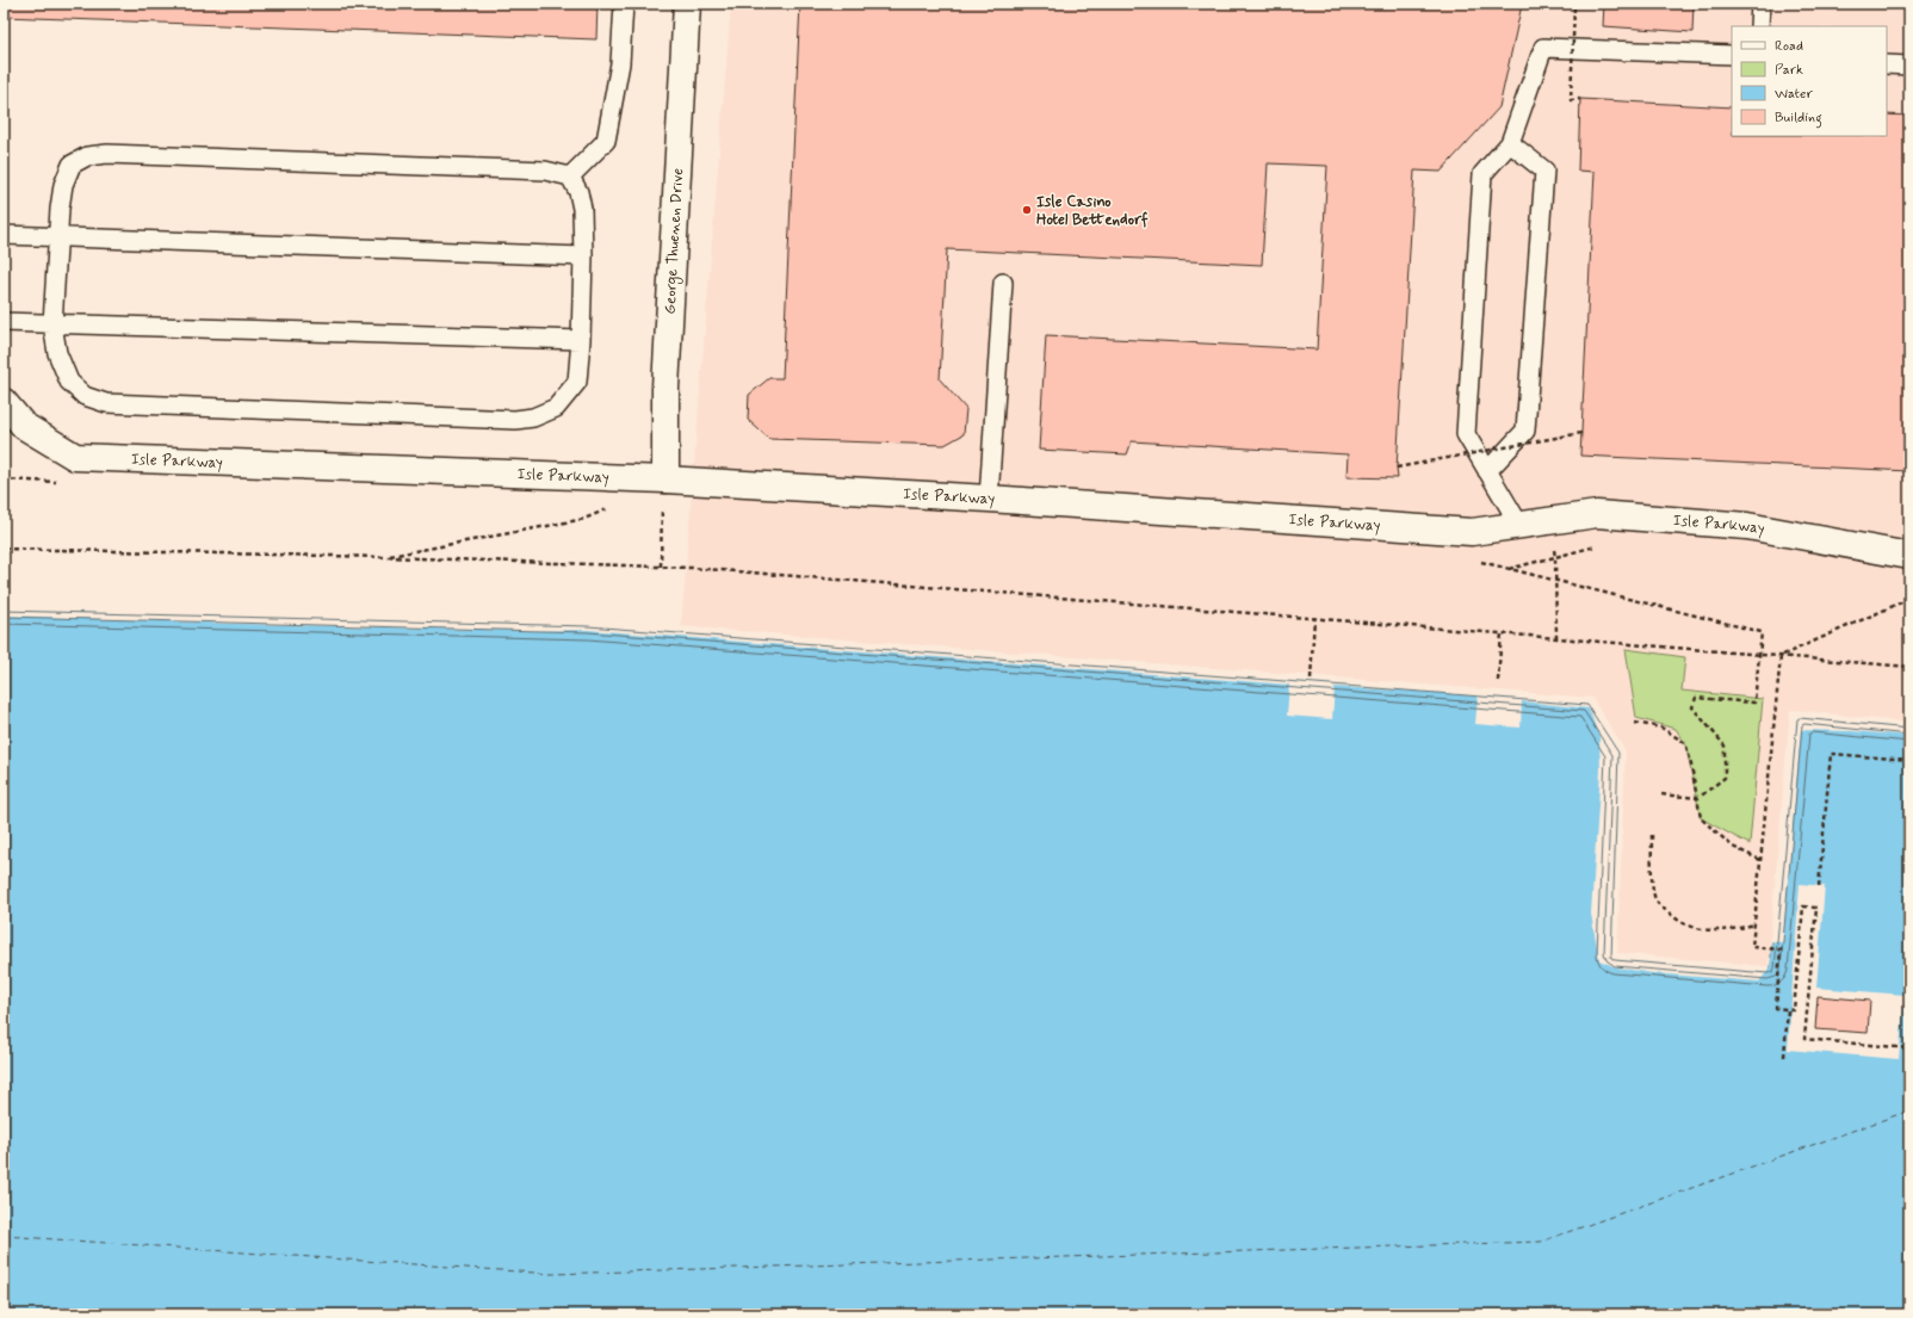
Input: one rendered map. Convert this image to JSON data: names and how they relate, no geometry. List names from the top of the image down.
{
  "streets": {
    "street": ["George Thuenen Drive", "Isle Parkway"]
  },
  "crossings": [
    ["George Thuenen Drive", "Isle Parkway"]
  ],
  "places": ["Isle Casino Hotel Bettendorf"],
  "legend": [
    "Road",
    "Park",
    "Water",
    "Building"
  ]
}
